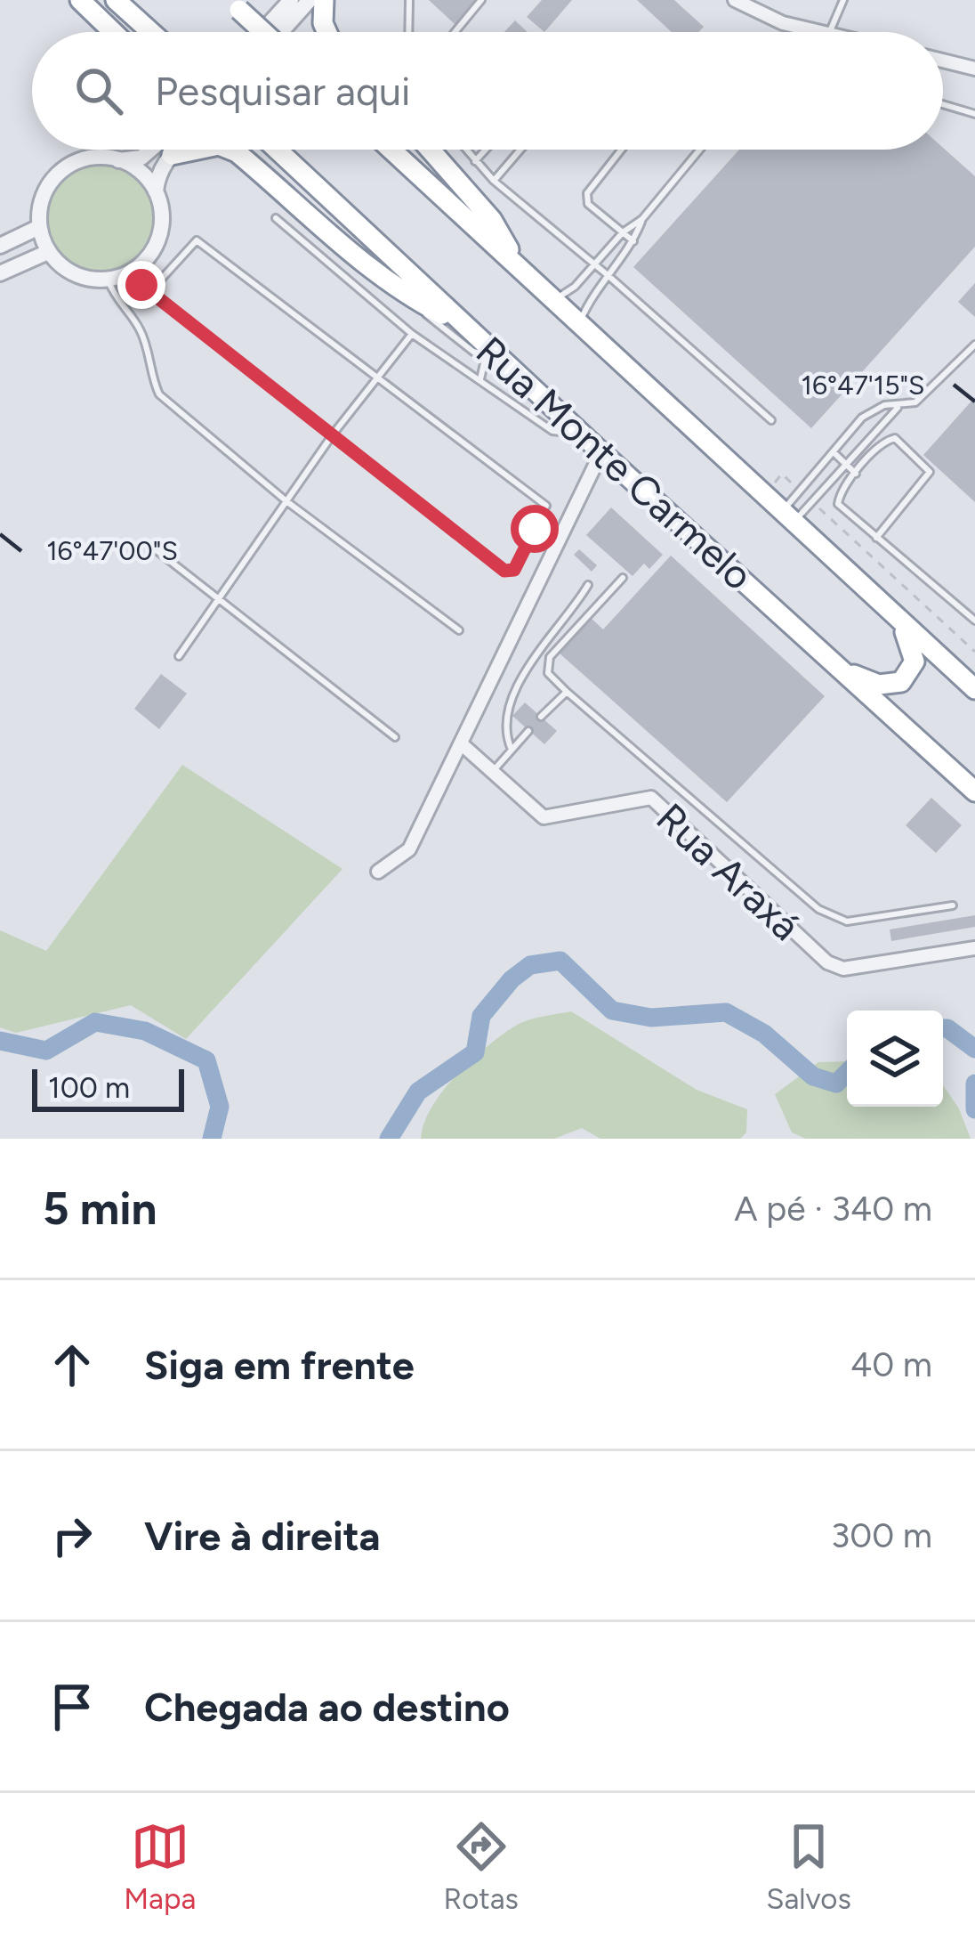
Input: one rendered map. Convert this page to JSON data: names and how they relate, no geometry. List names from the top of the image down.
{
  "streets": {
    "highway": ["Rua Monte Carmelo"],
    "street": ["Rua Araxá"]
  },
  "scale_bar": "100 m",
  "page": {
    "search": "Pesquisar aqui",
    "scale": "100 m",
    "heading": ["5 min", "A pé · 340 m"],
    "list": [
      ["Siga em frente", "40 m"],
      ["Vire à direita", "300 m"],
      "Chegada ao destino"
    ],
    "nav": ["Mapa", "Rotas", "Salvos"]
  },
  "coordinates": ["16°47'15\"S", "16°47'00\"S"]
}
